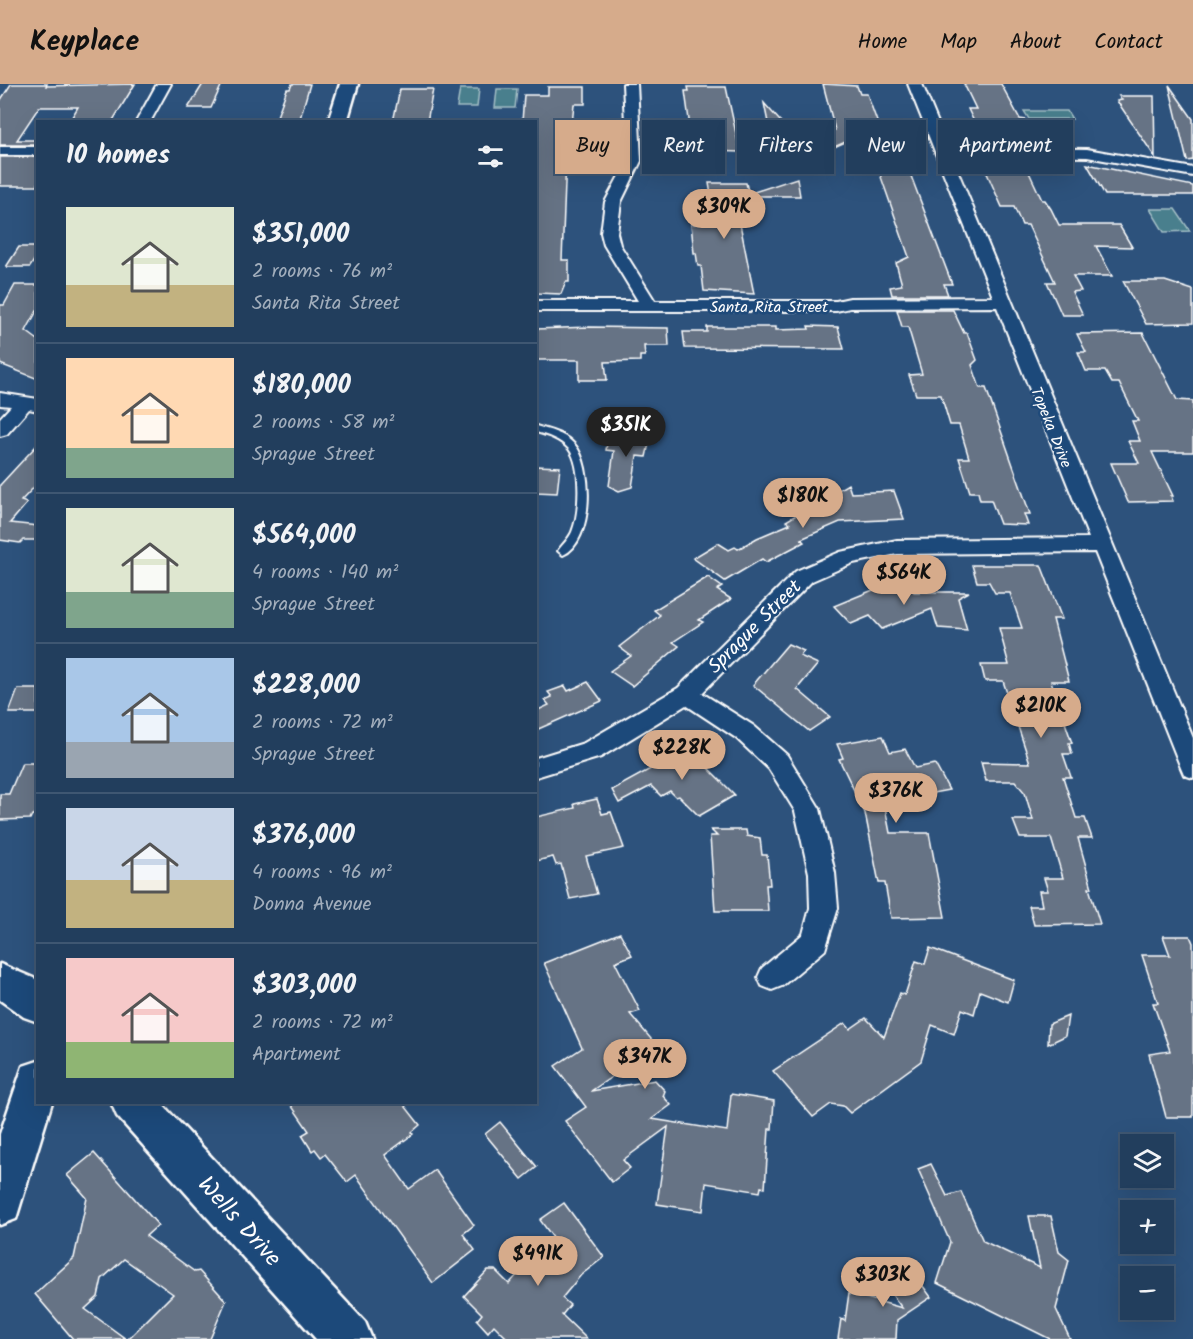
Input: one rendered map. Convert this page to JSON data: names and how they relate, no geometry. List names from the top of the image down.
{
  "streets": {
    "main road": ["Wells Drive"],
    "street": ["Santa Rita Street", "Topeka Drive", "Sprague Street"]
  },
  "crossings": [
    ["Santa Rita Street", "Topeka Drive"],
    ["Topeka Drive", "Sprague Street"]
  ],
  "page": {
    "header": "Keyplace",
    "nav": [
      "Home",
      "Map",
      "About",
      "Contact"
    ],
    "chip": [
      "Buy",
      "Rent",
      "Filters",
      "New",
      "Apartment"
    ],
    "heading": "10 homes",
    "price": [
      "$309K",
      "$351K",
      "$180K",
      "$564K",
      "$210K",
      "$228K",
      "$376K",
      "$347K",
      "$491K",
      "$303K"
    ],
    "list": [
      {
        "name": "$351,000",
        "note": "2 rooms · 76 m² · Santa Rita Street"
      },
      {
        "name": "$180,000",
        "note": "2 rooms · 58 m² · Sprague Street"
      },
      {
        "name": "$564,000",
        "note": "4 rooms · 140 m² · Sprague Street"
      },
      {
        "name": "$228,000",
        "note": "2 rooms · 72 m² · Sprague Street"
      },
      {
        "name": "$376,000",
        "note": "4 rooms · 96 m² · Donna Avenue"
      },
      {
        "name": "$303,000",
        "note": "2 rooms · 72 m² · Apartment"
      }
    ],
    "map_buttons": ["+", "−"]
  }
}
